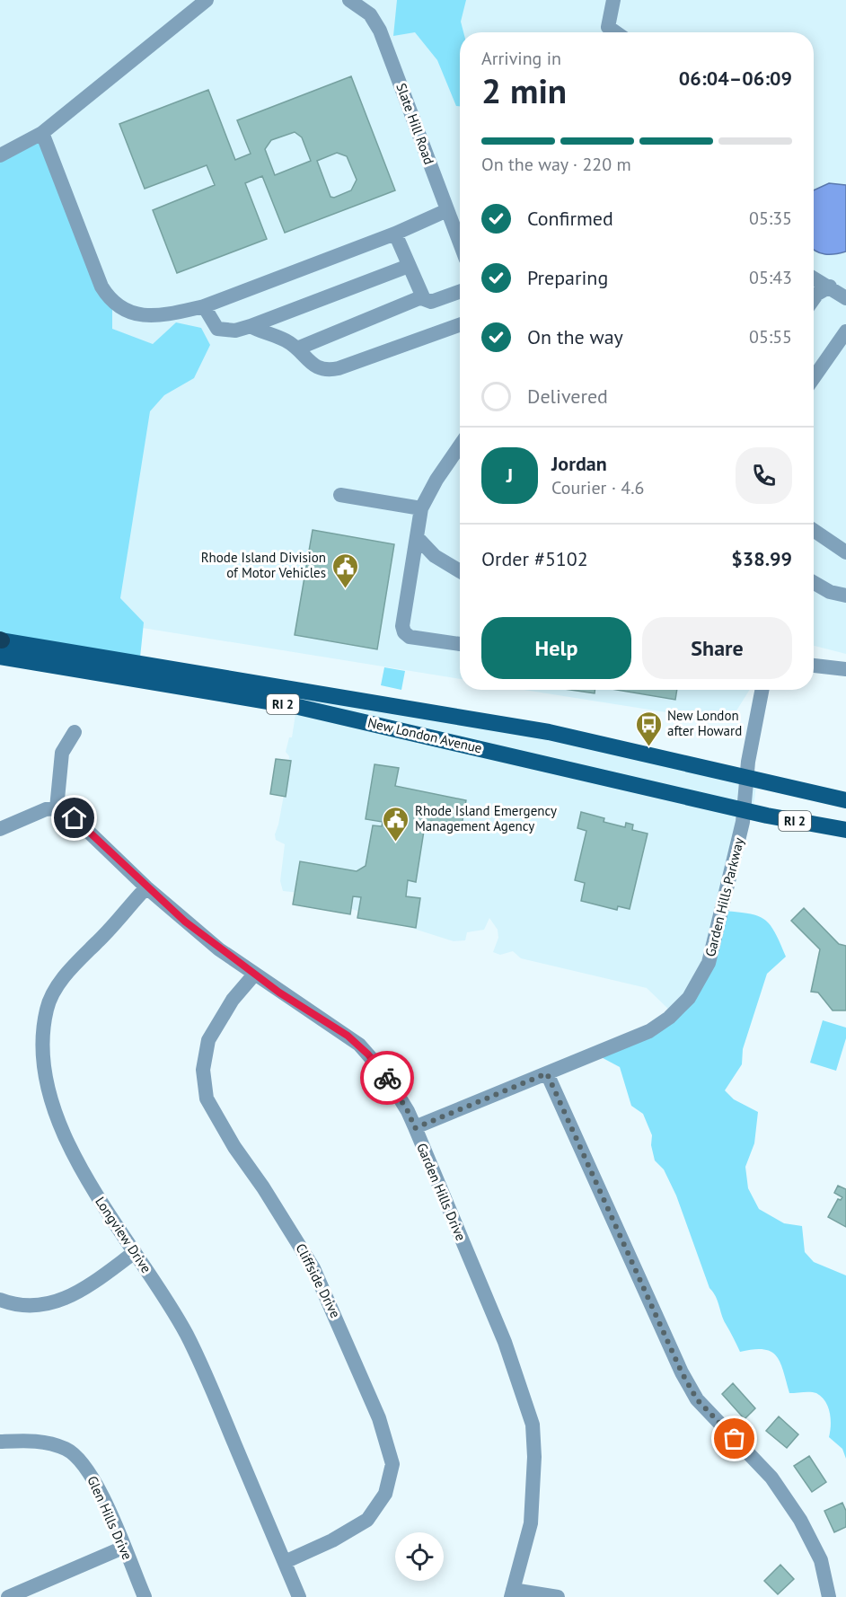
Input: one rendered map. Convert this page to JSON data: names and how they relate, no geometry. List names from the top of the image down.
{
  "streets": {
    "main road": ["RI 2", "New London Avenue"],
    "street": [
      "Slate Hill Road",
      "Garden Hills Parkway",
      "Garden Hills Drive",
      "Longview Drive",
      "Cliffside Drive",
      "Glen Hills Drive"
    ]
  },
  "crossings": [
    ["New London Avenue", "Garden Hills Parkway"],
    ["Garden Hills Parkway", "Garden Hills Drive"],
    ["Garden Hills Drive", "Longview Drive"],
    ["Garden Hills Drive", "Cliffside Drive"],
    ["Longview Drive", "Cliffside Drive"]
  ],
  "places": {
    "public building": ["Rhode Island Division of Motor Vehicles", "Rhode Island Emergency Management Agency"],
    "bus stop": ["New London after Howard"]
  },
  "page": {
    "heading": ["2 min", "Arriving in", "06:04–06:09"],
    "panel": [
      "Jordan",
      "Courier · 4.6",
      "Order #5102",
      "$38.99"
    ],
    "bar": "On the way · 220 m",
    "list": [
      ["Confirmed", "05:35"],
      ["Preparing", "05:43"],
      ["On the way", "05:55"],
      "Delivered"
    ],
    "round": "J",
    "buttons": ["Help", "Share"]
  }
}
